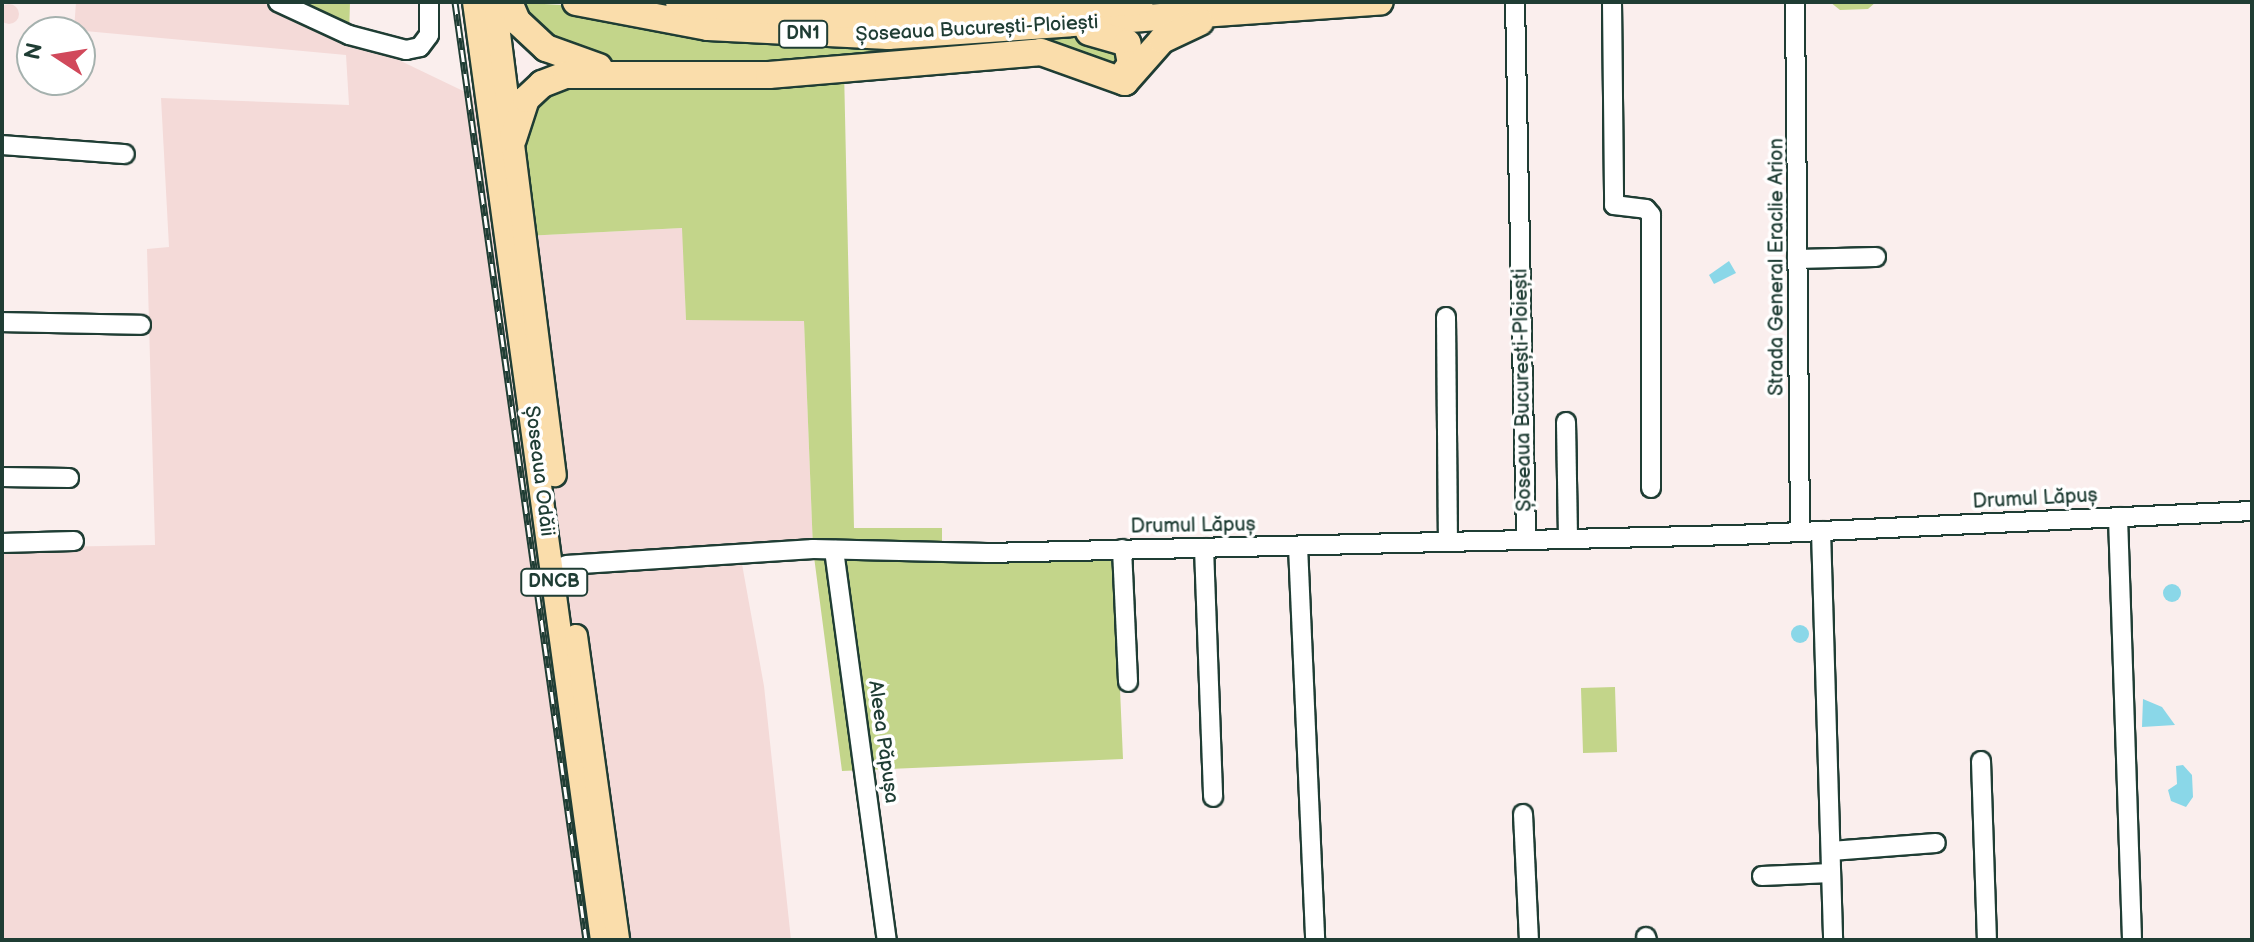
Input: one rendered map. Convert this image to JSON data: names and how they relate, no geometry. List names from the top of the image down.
{
  "streets": {
    "highway": ["Șoseaua București-Ploiești", "DN1"],
    "main road": ["Șoseaua Odăii", "DNCB"],
    "street": ["Strada General Eraclie Arion", "Drumul Lăpuș", "Aleea Păpușa"]
  },
  "crossings": [
    ["Șoseaua București-Ploiești", "Drumul Lăpuș"],
    ["Strada General Eraclie Arion", "Drumul Lăpuș"],
    ["Șoseaua Odăii", "Drumul Lăpuș"],
    ["Drumul Lăpuș", "Aleea Păpușa"]
  ],
  "north": "left"
}
